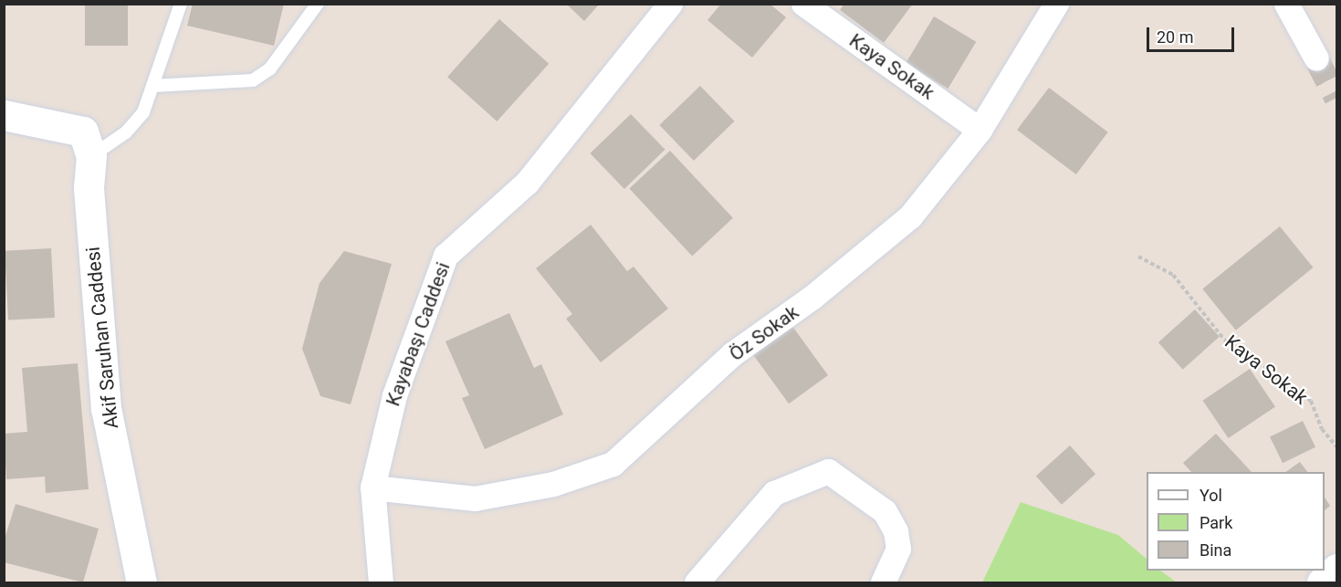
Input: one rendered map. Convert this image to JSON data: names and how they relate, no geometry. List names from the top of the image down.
{
  "streets": {
    "street": [
      "Kaya Sokak",
      "Öz Sokak",
      "Kayabaşı Caddesi",
      "Akif Saruhan Caddesi"
    ]
  },
  "crossings": [
    ["Kaya Sokak", "Öz Sokak"],
    ["Öz Sokak", "Kayabaşı Caddesi"]
  ],
  "legend": ["Yol", "Park", "Bina"],
  "scale_bar": "20 m"
}
